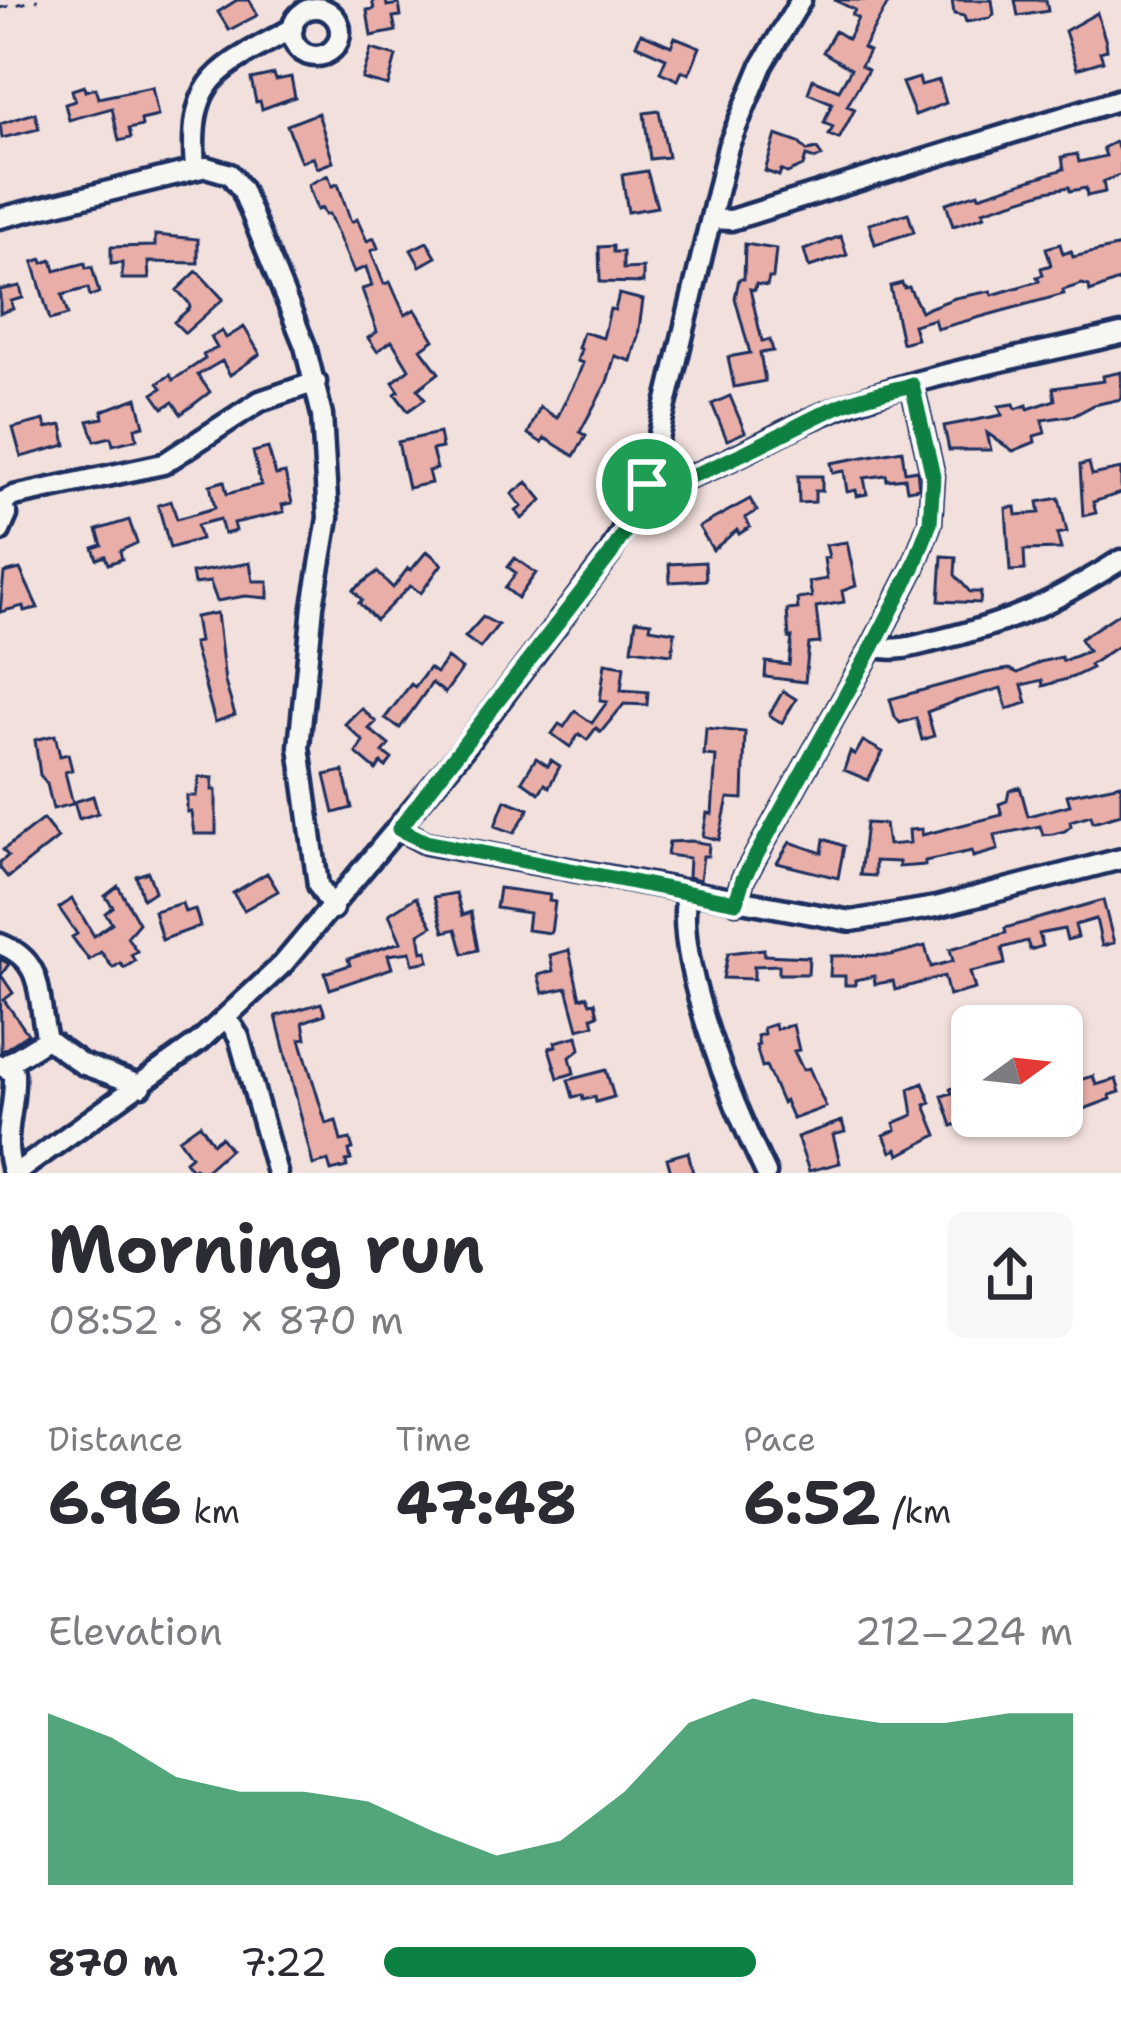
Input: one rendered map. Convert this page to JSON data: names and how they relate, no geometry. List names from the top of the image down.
{
  "north": "right",
  "page": {
    "heading": ["Morning run", "08:52 · 8 × 870 m"],
    "stats": [
      ["Distance", "6.96 km"],
      ["Time", "47:48"],
      ["Pace", "6:52 /km"]
    ],
    "chart": ["Elevation", "212–224 m"],
    "list": [
      {
        "name": "870 m",
        "note": "7:22"
      }
    ]
  }
}
